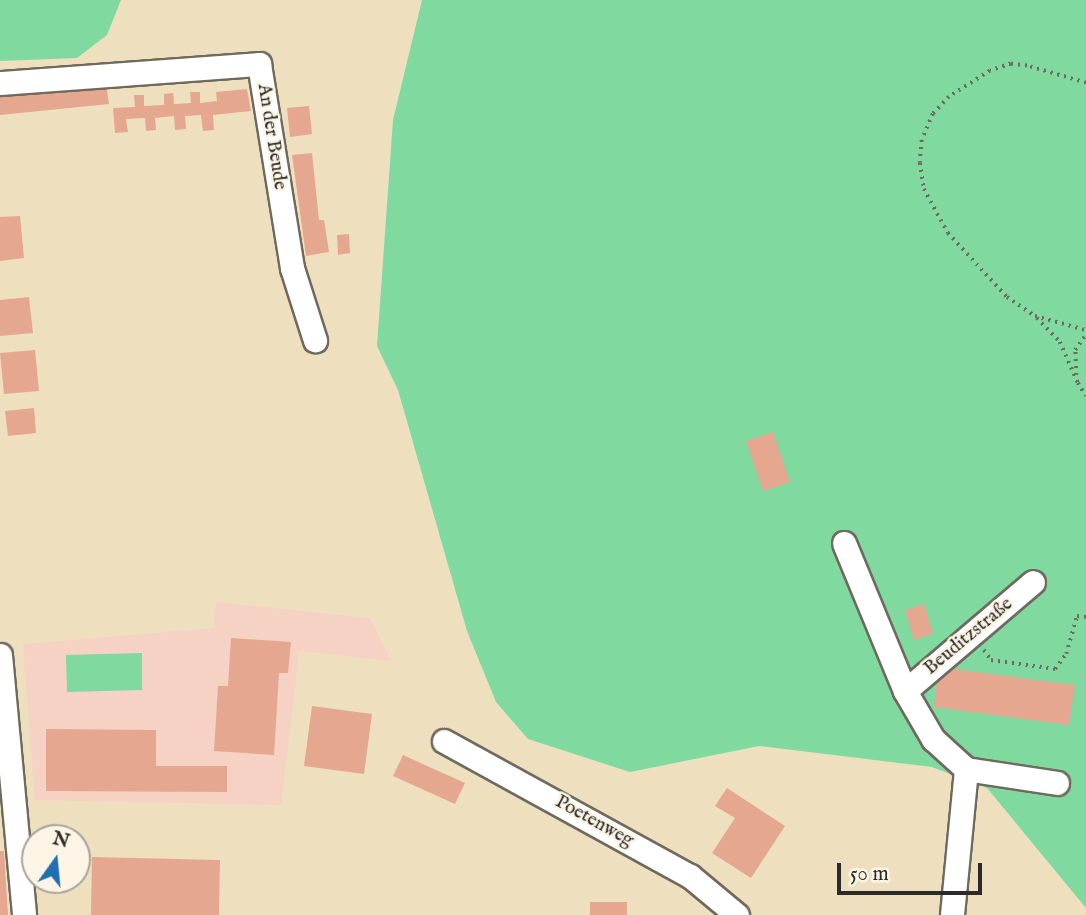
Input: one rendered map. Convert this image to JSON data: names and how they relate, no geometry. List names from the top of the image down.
{
  "streets": {
    "street": ["An der Beude", "Beuditzstraße", "Poetenweg"]
  },
  "scale_bar": "50 m",
  "north": "top"
}
